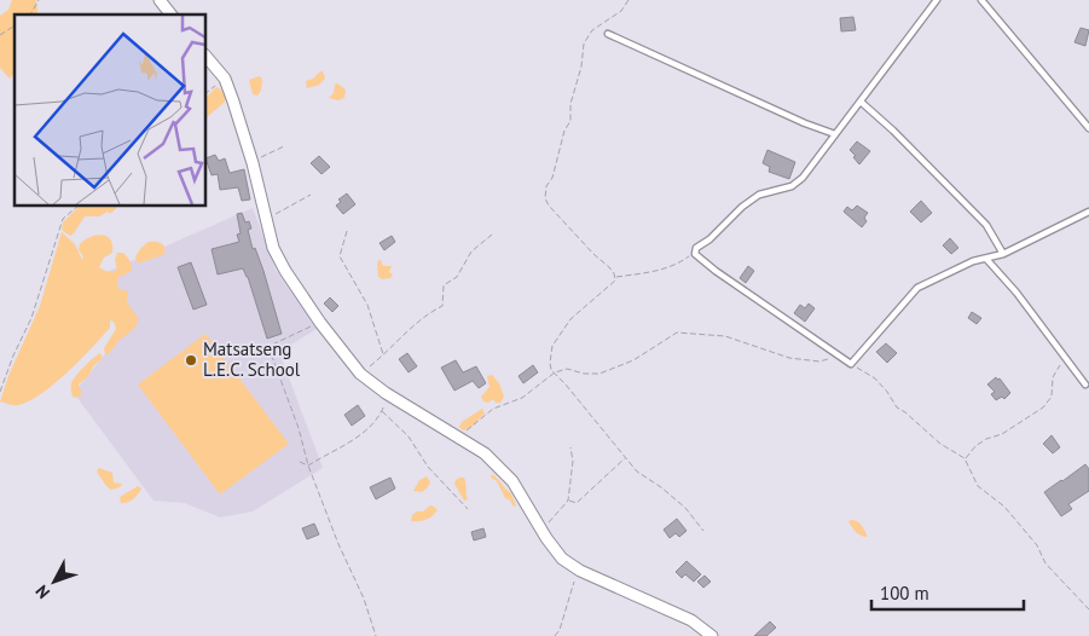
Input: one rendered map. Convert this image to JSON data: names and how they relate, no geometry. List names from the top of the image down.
{
  "places": ["Matsatseng L.E.C. School"],
  "scale_bar": "100 m",
  "north": "bottom left"
}
